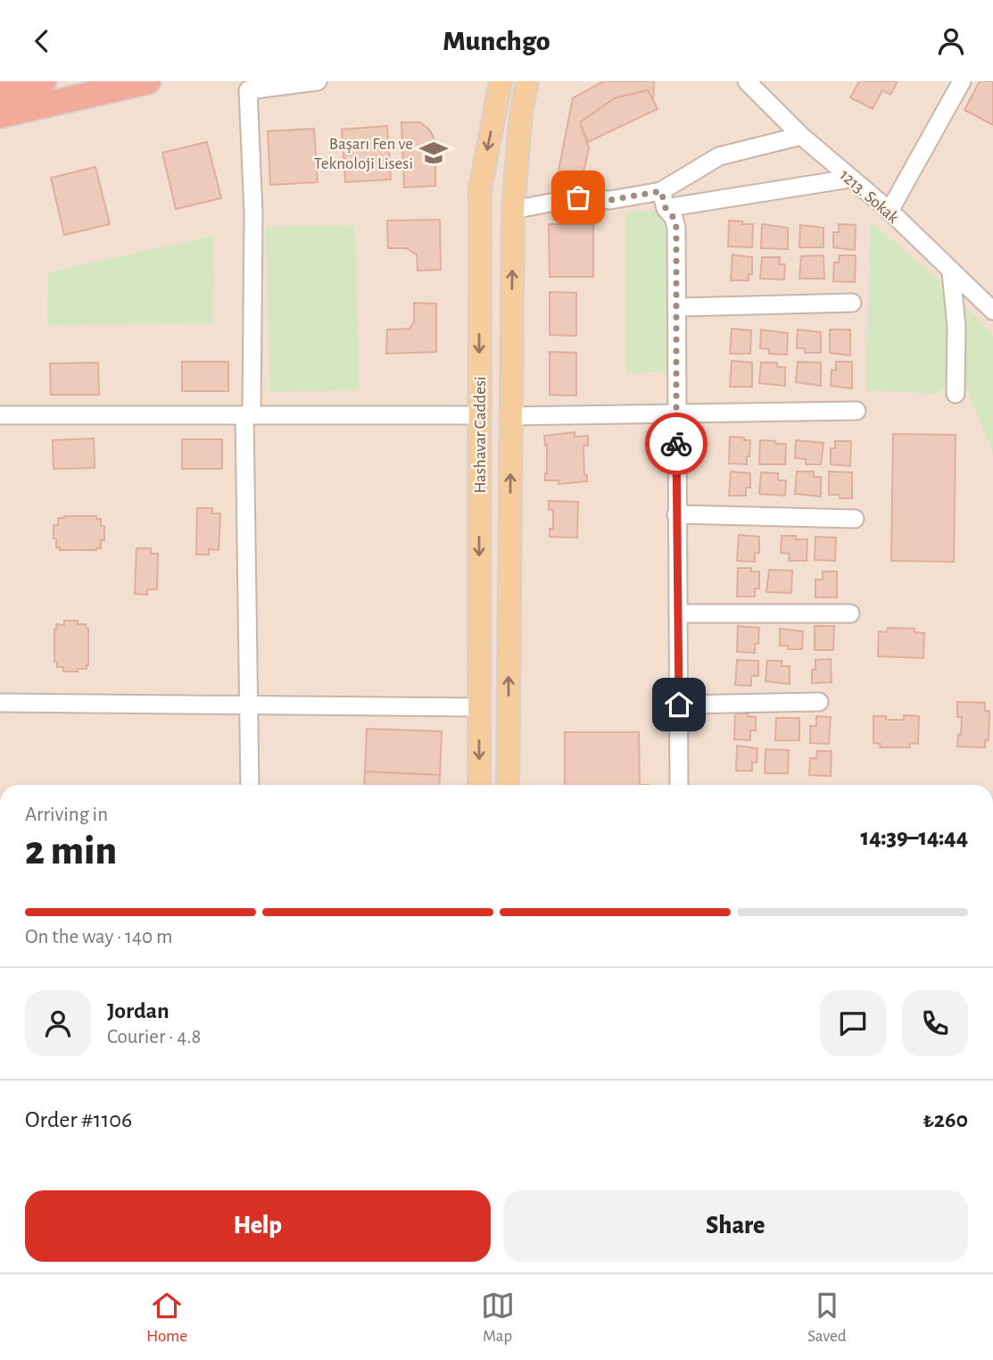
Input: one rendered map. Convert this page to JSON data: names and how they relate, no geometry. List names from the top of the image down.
{
  "streets": {
    "main road": ["Hashavar Caddesi"],
    "street": ["1213. Sokak"]
  },
  "places": {
    "school or university": ["Başarı Fen ve Teknoloji Lisesi"]
  },
  "page": {
    "header": "Munchgo",
    "heading": ["2 min", "Arriving in", "14:39–14:44"],
    "panel": [
      "Jordan",
      "Courier · 4.8",
      "Order #1106",
      "₺260"
    ],
    "bar": "On the way · 140 m",
    "buttons": ["Help", "Share"],
    "tabs": ["Home", "Map", "Saved"]
  }
}
